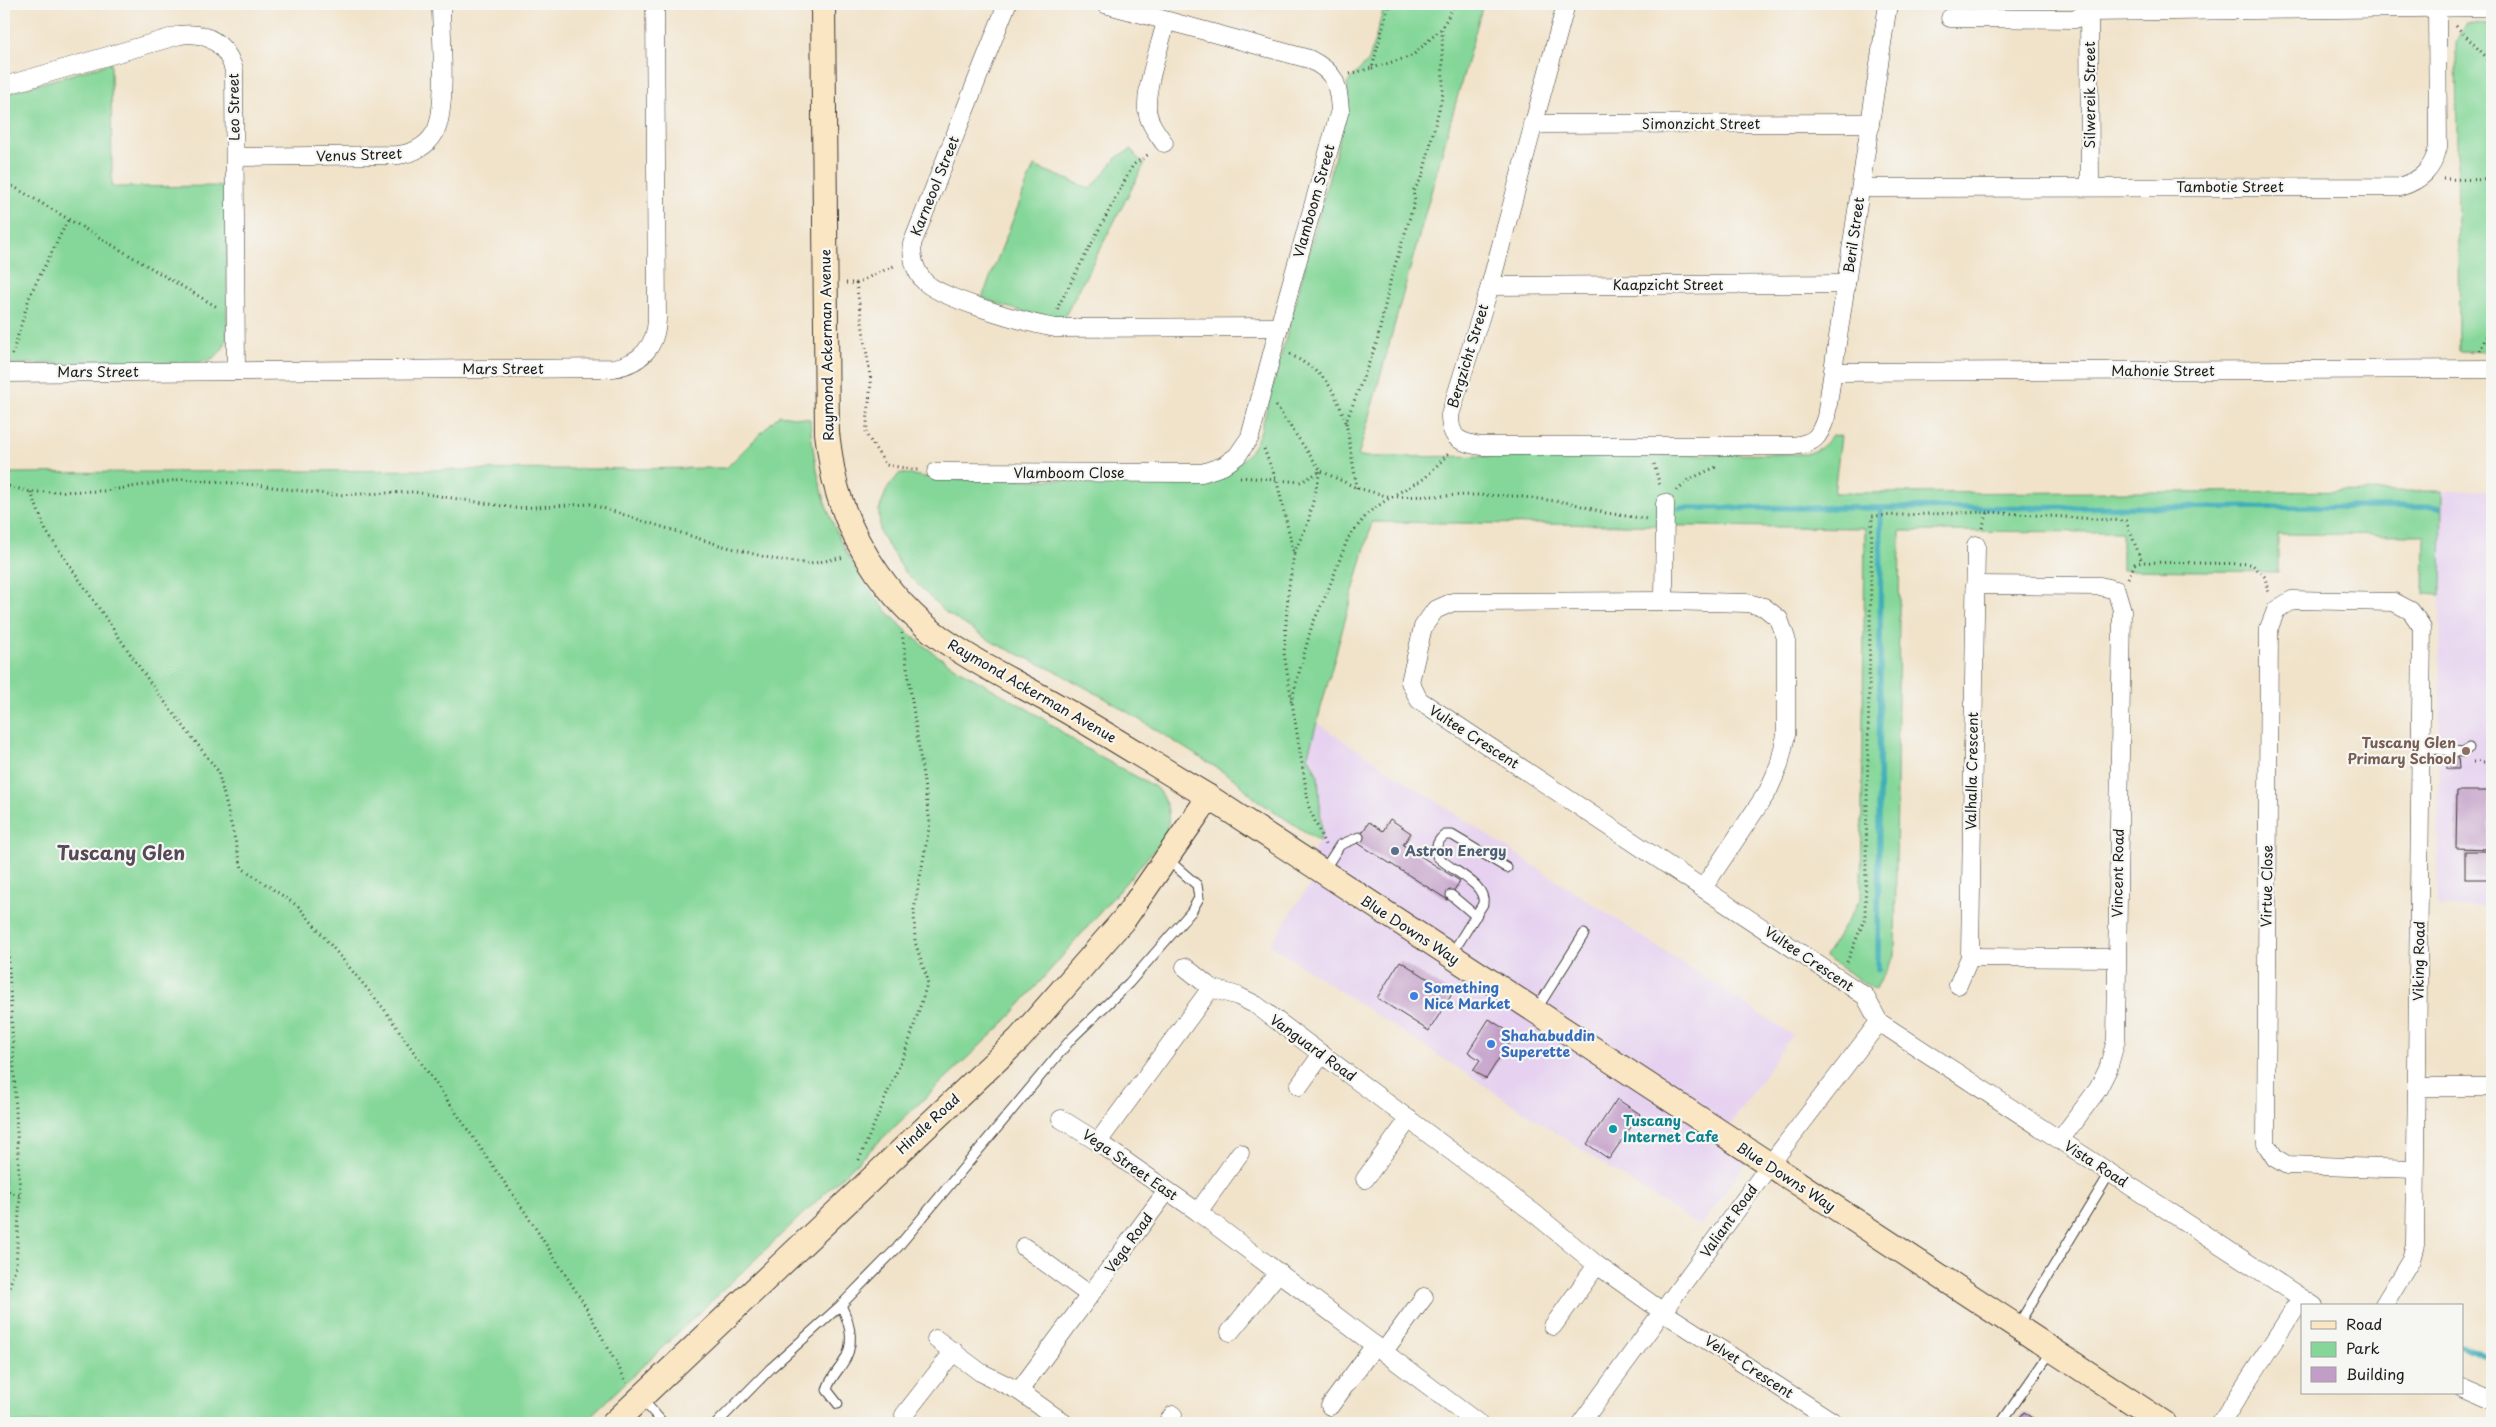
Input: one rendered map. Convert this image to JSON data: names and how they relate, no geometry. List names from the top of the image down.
{
  "streets": {
    "street": [
      "Silwereik Street",
      "Leo Street",
      "Simonzicht Street",
      "Venus Street",
      "Karneool Street",
      "Tambotie Street",
      "Vlamboom Street",
      "Beril Street",
      "Kaapzicht Street",
      "Raymond Ackerman Avenue",
      "Bergzicht Street",
      "Mars Street",
      "Mahonie Street",
      "Vlamboom Close",
      "Vultee Crescent",
      "Valhalla Crescent",
      "Vincent Road",
      "Virtue Close",
      "Blue Downs Way",
      "Viking Road",
      "Vanguard Road",
      "Hindle Road",
      "Vista Road",
      "Vega Street East",
      "Valiant Road",
      "Vega Road",
      "Velvet Crescent"
    ]
  },
  "crossings": [
    ["Silwereik Street", "Tambotie Street"],
    ["Leo Street", "Venus Street"],
    ["Leo Street", "Mars Street"],
    ["Simonzicht Street", "Beril Street"],
    ["Simonzicht Street", "Bergzicht Street"],
    ["Tambotie Street", "Beril Street"],
    ["Vlamboom Street", "Vlamboom Close"],
    ["Beril Street", "Kaapzicht Street"],
    ["Beril Street", "Mahonie Street"],
    ["Kaapzicht Street", "Bergzicht Street"],
    ["Raymond Ackerman Avenue", "Blue Downs Way"],
    ["Raymond Ackerman Avenue", "Hindle Road"],
    ["Vultee Crescent", "Vista Road"],
    ["Vultee Crescent", "Valiant Road"],
    ["Vincent Road", "Vista Road"],
    ["Virtue Close", "Viking Road"],
    ["Blue Downs Way", "Hindle Road"],
    ["Blue Downs Way", "Valiant Road"],
    ["Vanguard Road", "Valiant Road"],
    ["Vanguard Road", "Velvet Crescent"],
    ["Vista Road", "Valiant Road"],
    ["Vega Street East", "Vega Road"],
    ["Valiant Road", "Velvet Crescent"]
  ],
  "districts": ["Tuscany Glen"],
  "places": [
    "Tuscany Glen Primary School",
    "Astron Energy",
    "Something Nice Market",
    "Shahabuddin Superette",
    "Tuscany Internet Cafe"
  ],
  "legend": ["Road", "Park", "Building"]
}
